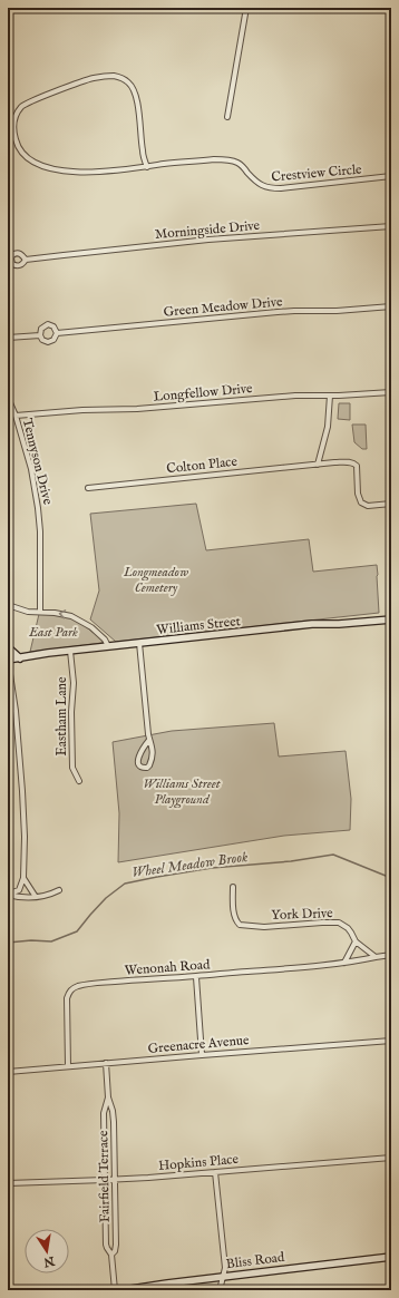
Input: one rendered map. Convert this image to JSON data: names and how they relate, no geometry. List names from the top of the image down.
{
  "streets": {
    "main road": ["Williams Street", "Bliss Road"],
    "street": [
      "Crestview Circle",
      "Morningside Drive",
      "Green Meadow Drive",
      "Longfellow Drive",
      "Tennyson Drive",
      "Colton Place",
      "Eastham Lane",
      "York Drive",
      "Wenonah Road",
      "Greenacre Avenue",
      "Hopkins Place",
      "Fairfield Terrace"
    ]
  },
  "crossings": [
    ["Longfellow Drive", "Tennyson Drive"],
    ["Williams Street", "Eastham Lane"],
    ["York Drive", "Wenonah Road"],
    ["Wenonah Road", "Greenacre Avenue"],
    ["Greenacre Avenue", "Fairfield Terrace"],
    ["Hopkins Place", "Fairfield Terrace"]
  ],
  "water": ["Wheel Meadow Brook"],
  "parks": ["Longmeadow Cemetery", "East Park", "Williams Street Playground"],
  "north": "bottom"
}
